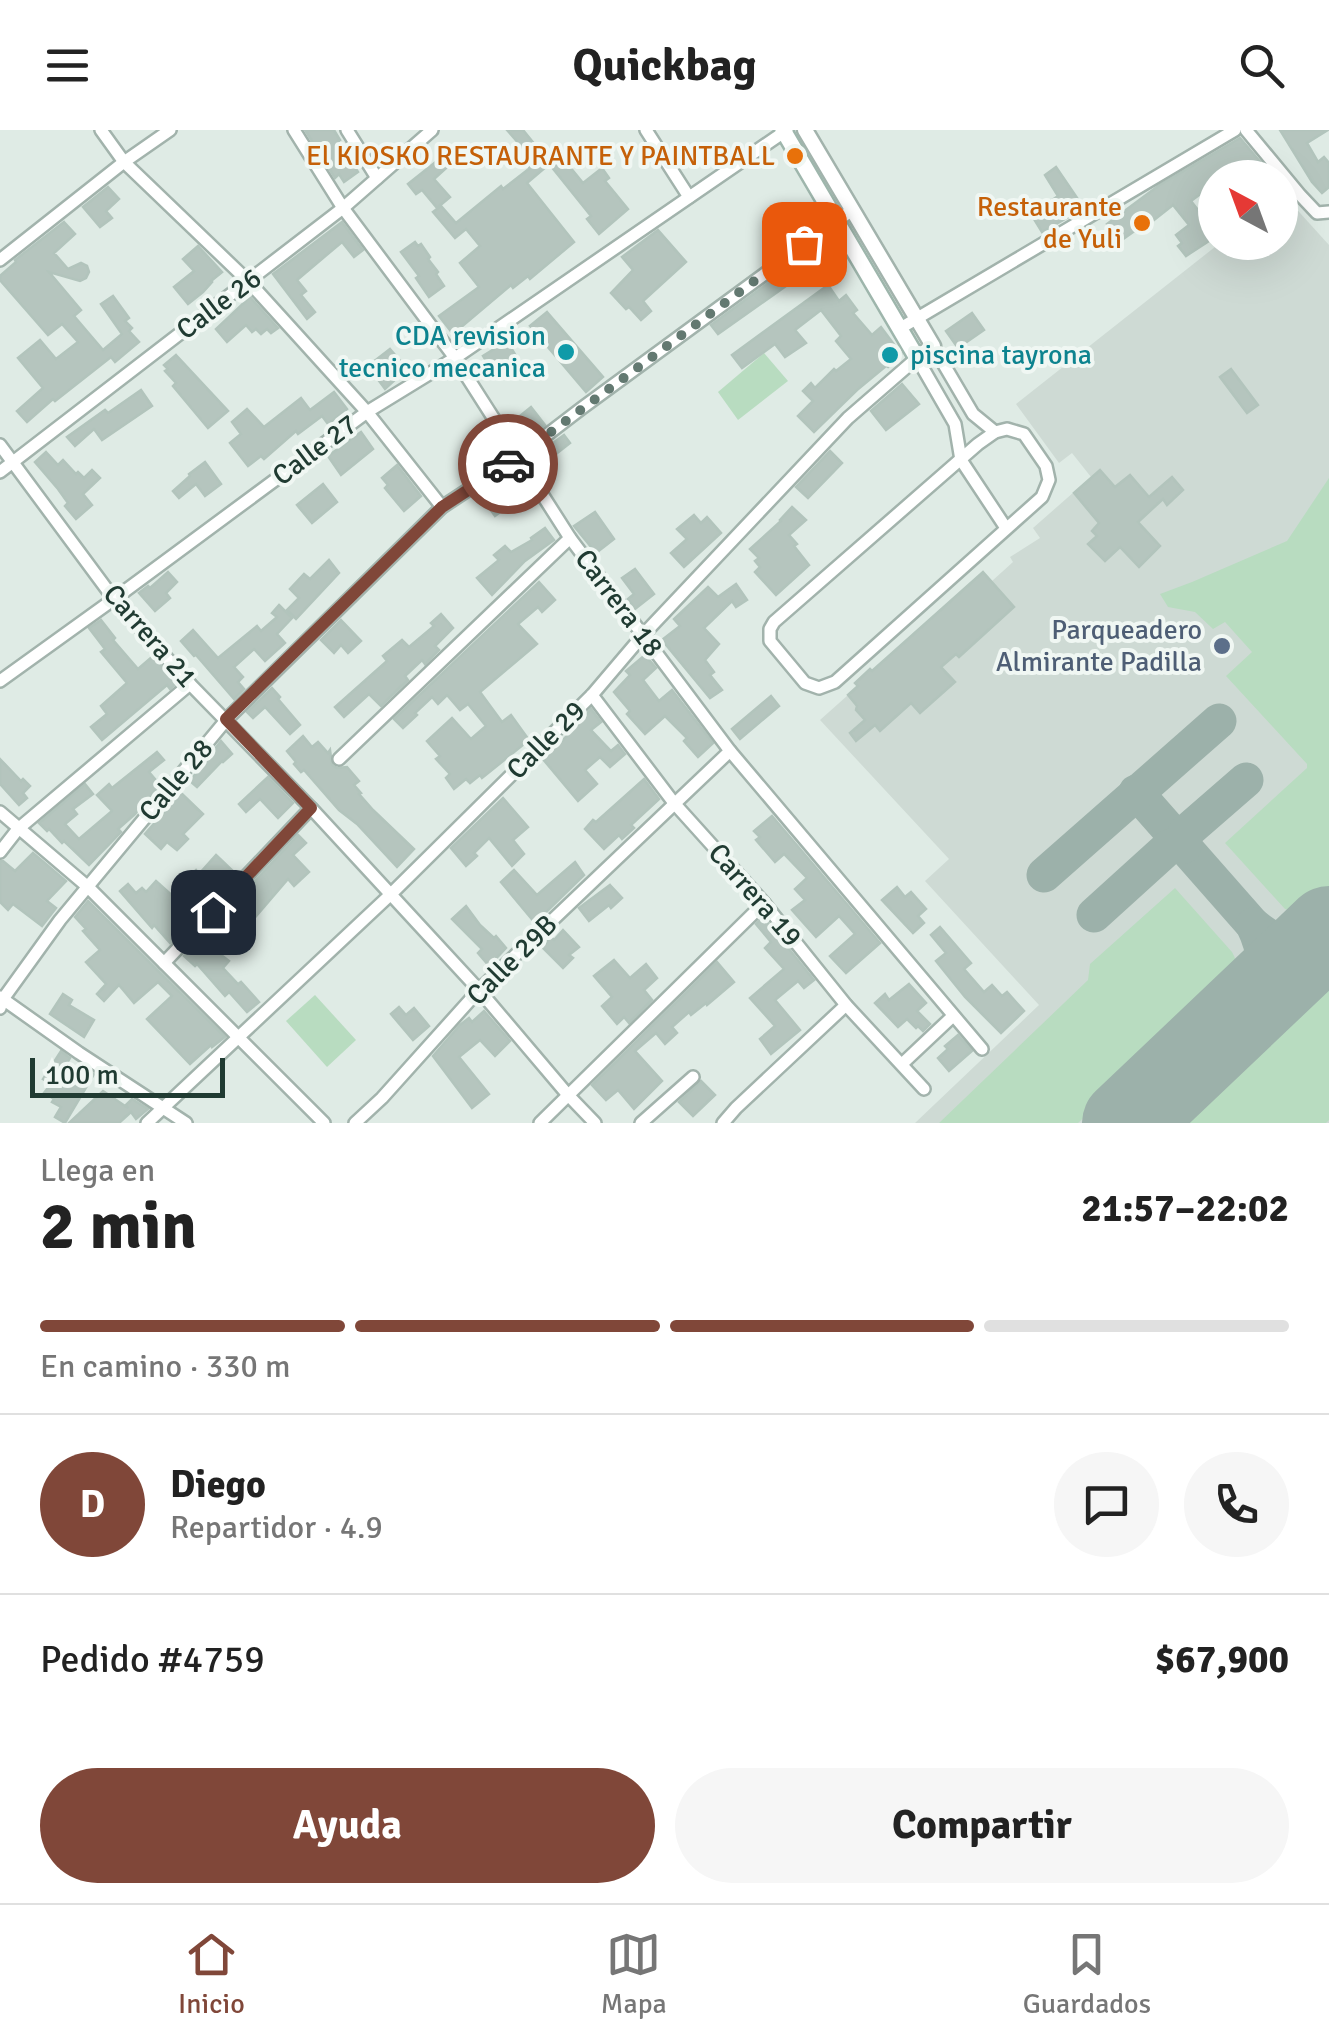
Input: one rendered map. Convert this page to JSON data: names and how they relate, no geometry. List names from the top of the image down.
{
  "streets": {
    "street": [
      "Calle 26",
      "Calle 27",
      "Carrera 18",
      "Carrera 21",
      "Calle 29",
      "Calle 28",
      "Carrera 19",
      "Calle 29B"
    ]
  },
  "crossings": [
    ["Calle 26", "Carrera 18"],
    ["Calle 26", "Carrera 21"],
    ["Calle 27", "Carrera 18"],
    ["Calle 27", "Carrera 21"],
    ["Carrera 18", "Calle 29"],
    ["Carrera 18", "Calle 28"],
    ["Carrera 18", "Calle 29B"],
    ["Carrera 21", "Calle 29"],
    ["Carrera 21", "Calle 28"],
    ["Carrera 21", "Calle 29B"],
    ["Calle 29", "Carrera 19"],
    ["Carrera 19", "Calle 29B"]
  ],
  "places": [
    "El KIOSKO RESTAURANTE Y PAINTBALL",
    "Restaurante de Yuli",
    "CDA revision tecnico mecanica",
    "piscina tayrona",
    "Parqueadero Almirante Padilla"
  ],
  "scale_bar": "100 m",
  "north": "top left",
  "page": {
    "header": "Quickbag",
    "scale": "100 m",
    "heading": ["2 min", "Llega en", "21:57–22:02"],
    "panel": [
      "Diego",
      "Repartidor · 4.9",
      "Pedido #4759",
      "$67,900"
    ],
    "bar": "En camino · 330 m",
    "round": "D",
    "buttons": ["Ayuda", "Compartir"],
    "tabs": ["Inicio", "Mapa", "Guardados"]
  }
}
